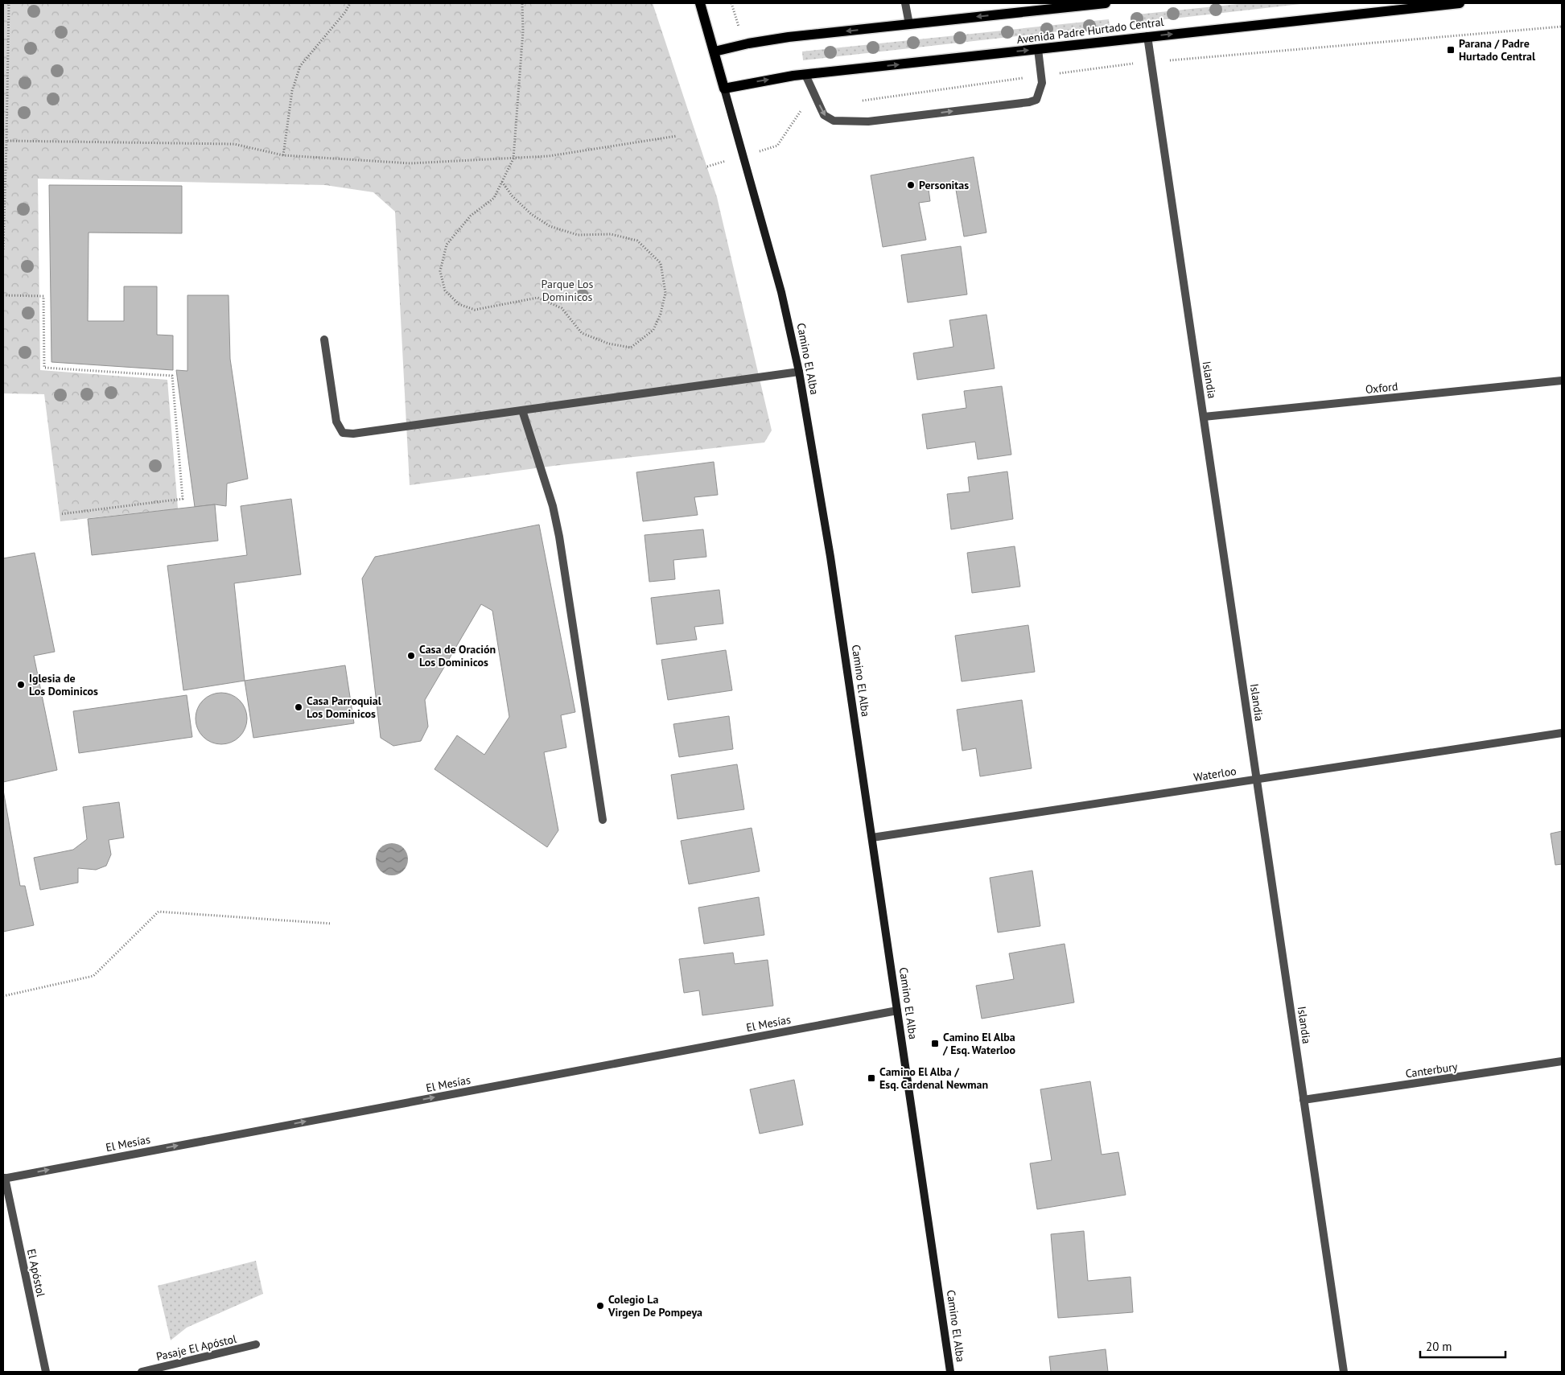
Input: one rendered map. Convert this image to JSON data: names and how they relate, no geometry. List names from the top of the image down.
{
  "streets": {
    "main road": ["Avenida Padre Hurtado Central", "Camino El Alba"],
    "street": [
      "Islandia",
      "Oxford",
      "Waterloo",
      "El Mesías",
      "Canterbury",
      "El Apóstol",
      "Pasaje El Apóstol"
    ]
  },
  "crossings": [
    ["Avenida Padre Hurtado Central", "Camino El Alba"],
    ["Avenida Padre Hurtado Central", "Islandia"],
    ["Camino El Alba", "Waterloo"],
    ["Camino El Alba", "El Mesías"],
    ["Islandia", "Oxford"],
    ["Islandia", "Waterloo"],
    ["Islandia", "Canterbury"],
    ["El Mesías", "El Apóstol"]
  ],
  "one_way": ["El Mesías"],
  "parks": ["Parque Los Dominicos"],
  "places": {
    "transit": ["Parana / Padre Hurtado Central", "Camino El Alba / Esq. Waterloo", "Camino El Alba / Esq. Cardenal Newman"],
    "other": [
      "Personitas",
      "Casa de Oración Los Dominicos",
      "Iglesia de Los Dominicos",
      "Casa Parroquial Los Dominicos",
      "Colegio La Virgen De Pompeya"
    ]
  },
  "scale_bar": "20 m"
}
